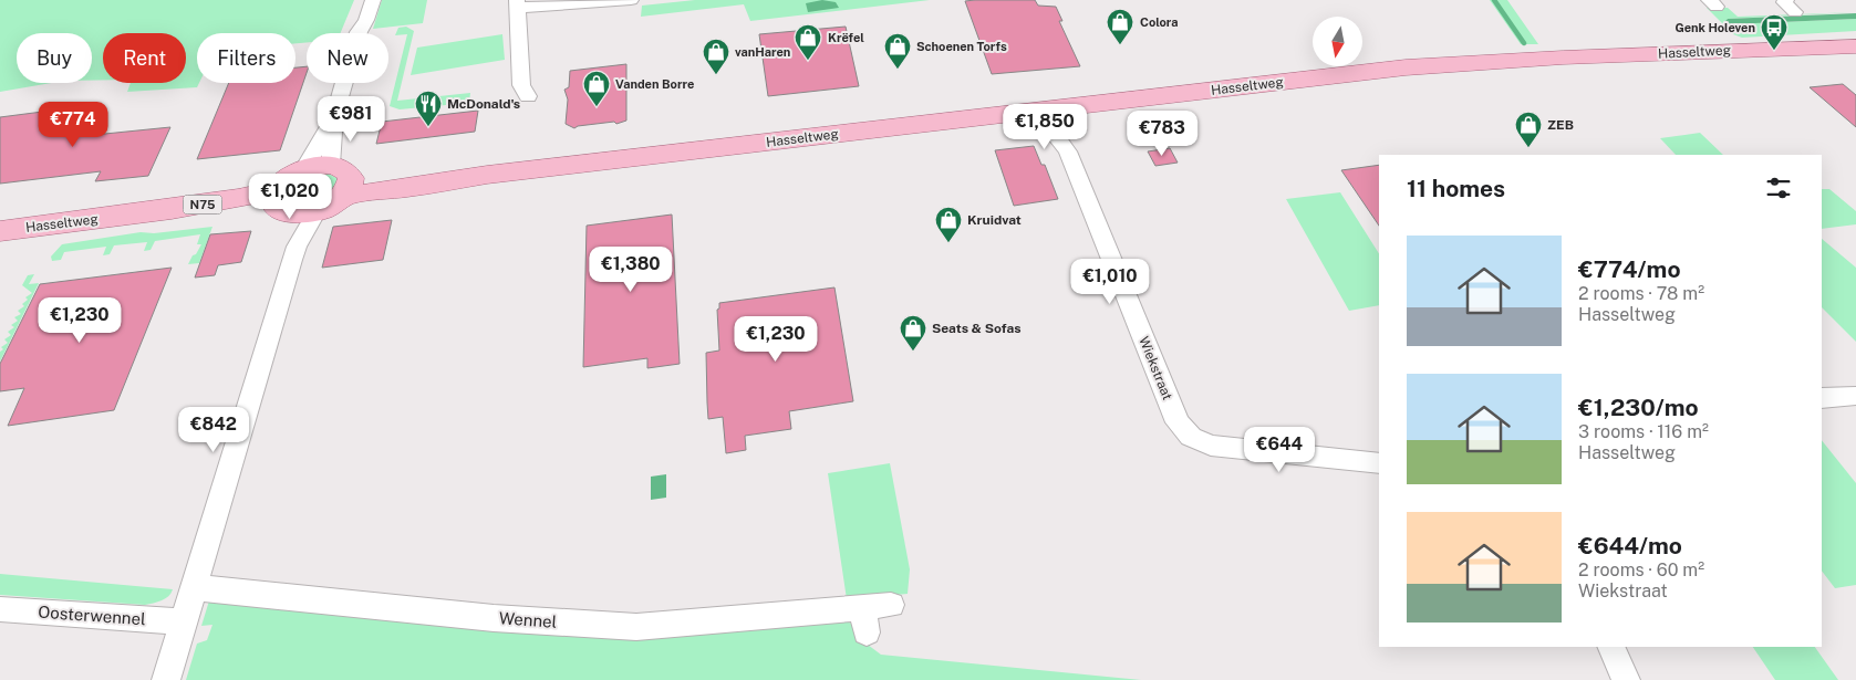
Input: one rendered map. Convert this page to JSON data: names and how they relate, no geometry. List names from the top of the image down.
{
  "streets": {
    "main road": ["Hasseltweg", "N75"],
    "street": ["Wiekstraat", "Oosterwennel", "Wennel"]
  },
  "places": {
    "shop": [
      "Colora",
      "Krëfel",
      "Schoenen Torfs",
      "vanHaren",
      "Vanden Borre",
      "ZEB",
      "Kruidvat",
      "Seats & Sofas"
    ],
    "bus stop": ["Genk Holeven"],
    "restaurant": ["McDonald's"]
  },
  "north": "bottom",
  "page": {
    "chip": [
      "Buy",
      "Rent",
      "Filters",
      "New"
    ],
    "price": [
      "€981",
      "€774",
      "€1,850",
      "€783",
      "€1,020",
      "€1,380",
      "€1,010",
      "€1,230",
      "€1,230",
      "€842",
      "€644"
    ],
    "heading": "11 homes",
    "list": [
      {
        "name": "€774/mo",
        "note": "2 rooms · 78 m² · Hasseltweg"
      },
      {
        "name": "€1,230/mo",
        "note": "3 rooms · 116 m² · Hasseltweg"
      },
      {
        "name": "€644/mo",
        "note": "2 rooms · 60 m² · Wiekstraat"
      }
    ]
  }
}
